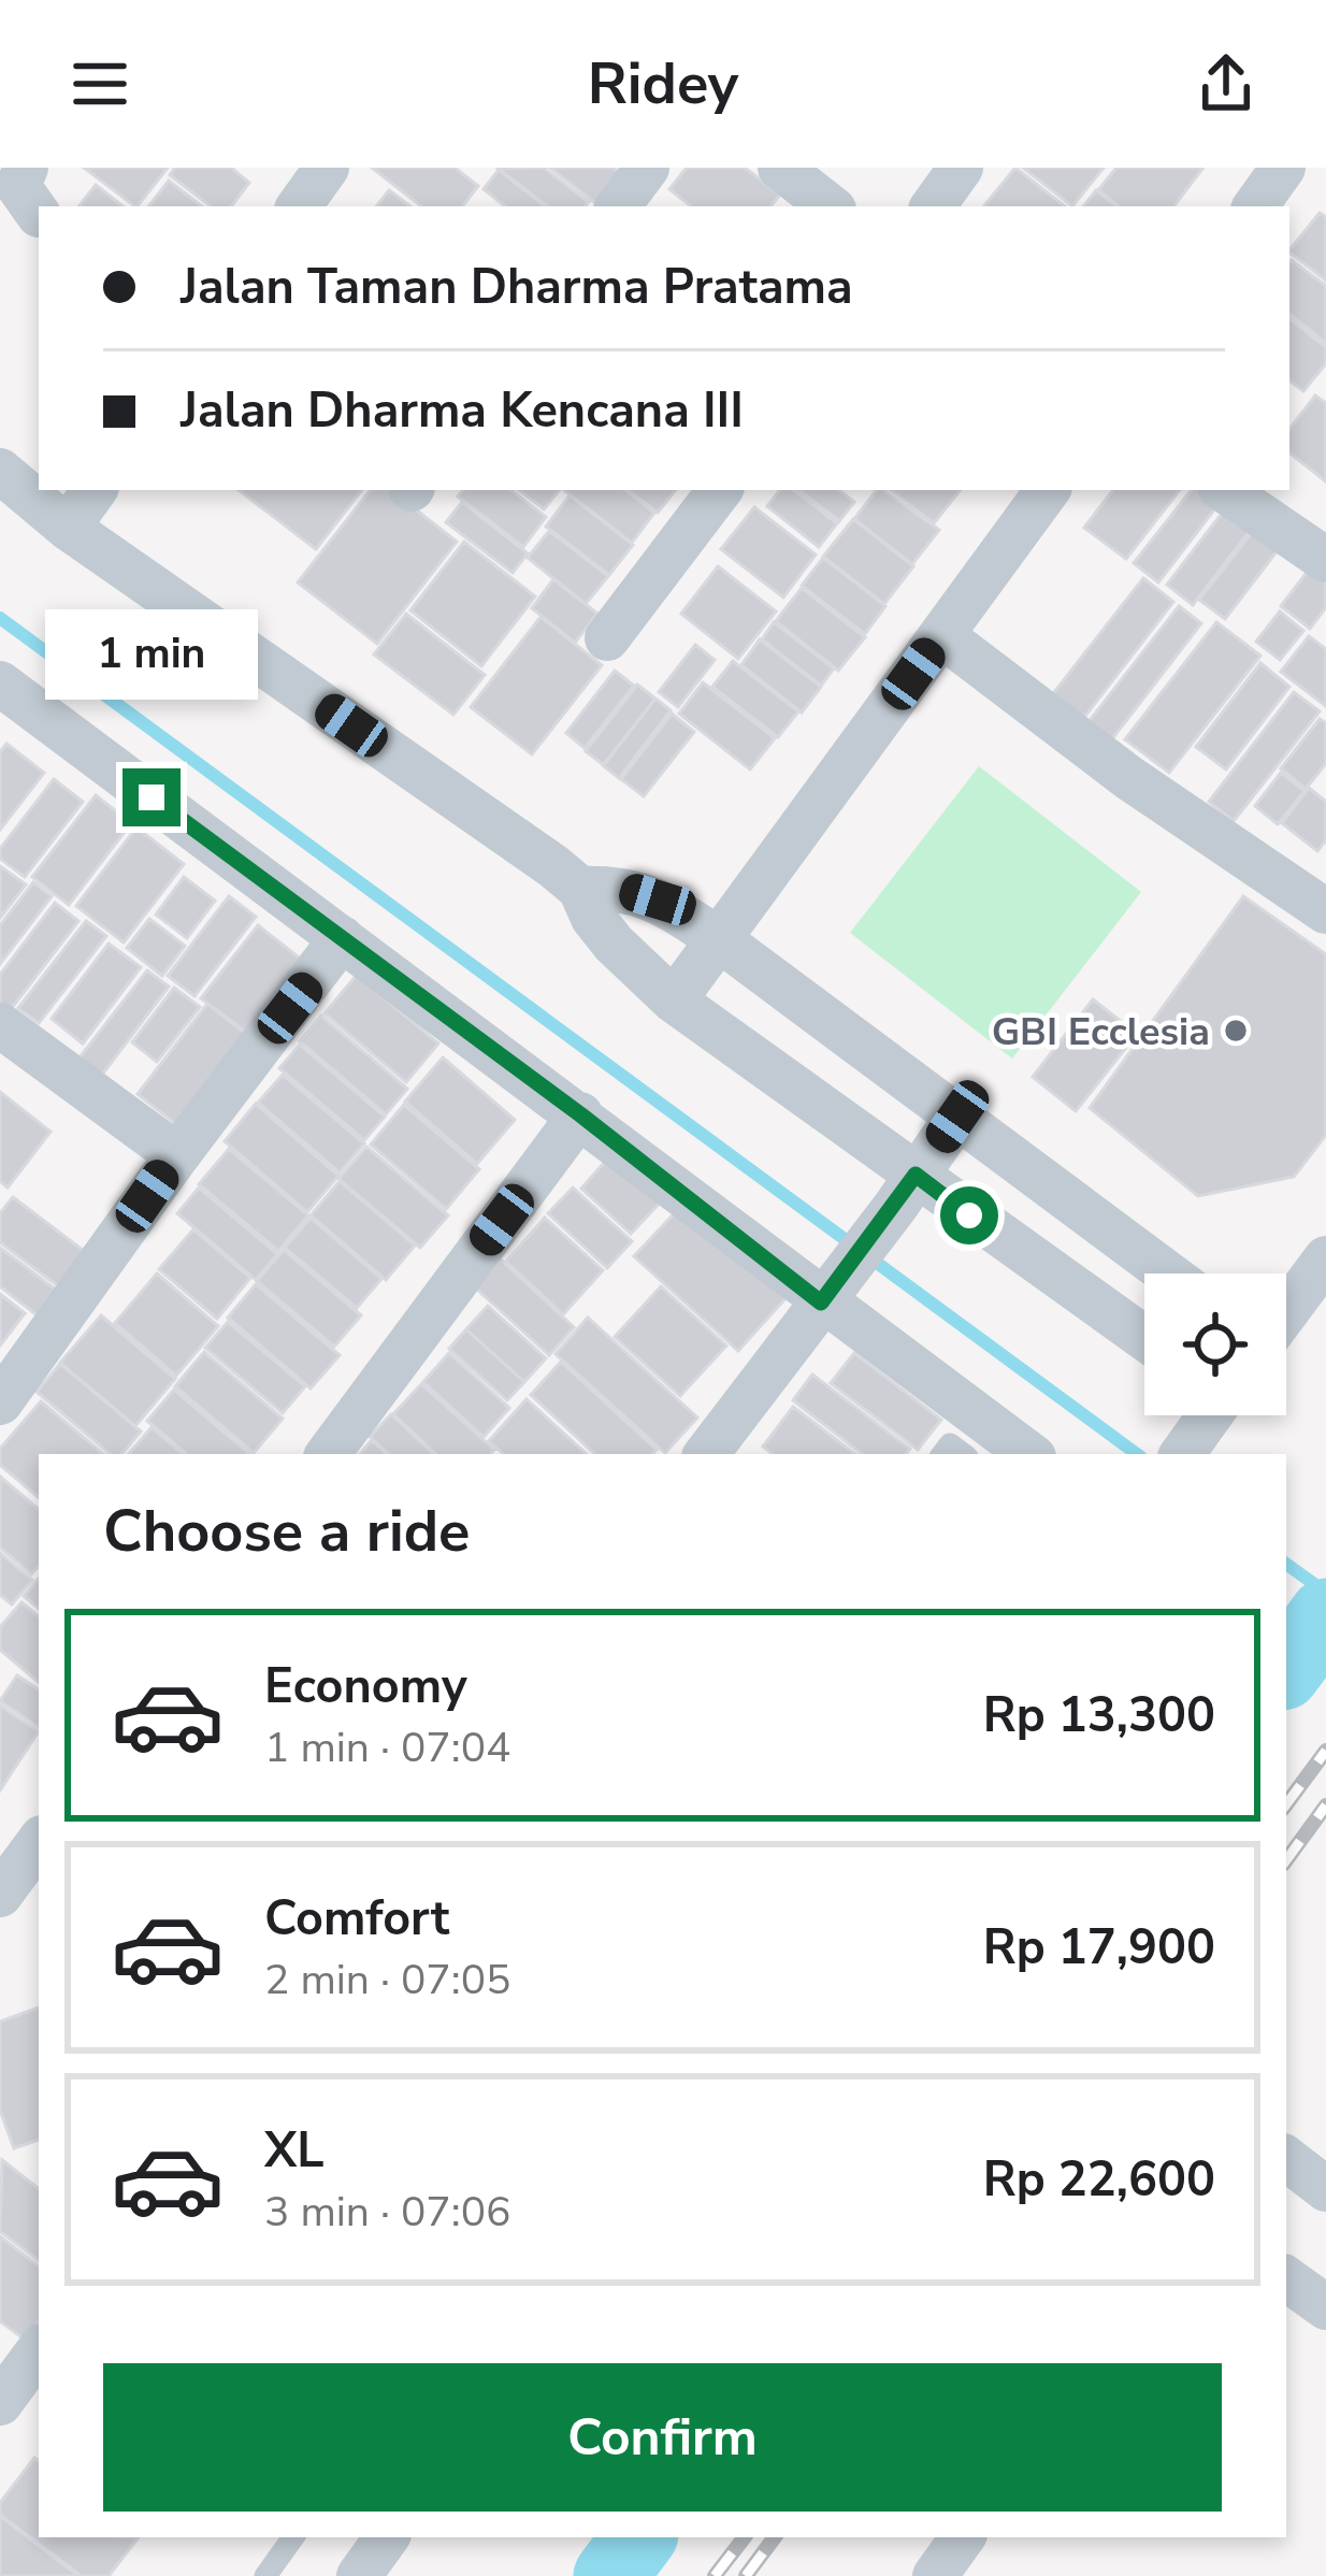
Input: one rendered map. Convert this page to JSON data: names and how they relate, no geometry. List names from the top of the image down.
{
  "places": ["GBI Ecclesia"],
  "page": {
    "header": "Ridey",
    "banner": ["Jalan Taman Dharma Pratama", "Jalan Dharma Kencana III"],
    "bubble": "1 min",
    "heading": "Choose a ride",
    "list": [
      {
        "name": "Economy",
        "note": "1 min · 07:04",
        "value": "Rp 13,300"
      },
      {
        "name": "Comfort",
        "note": "2 min · 07:05",
        "value": "Rp 17,900"
      },
      {
        "name": "XL",
        "note": "3 min · 07:06",
        "value": "Rp 22,600"
      }
    ],
    "buttons": "Confirm"
  }
}
